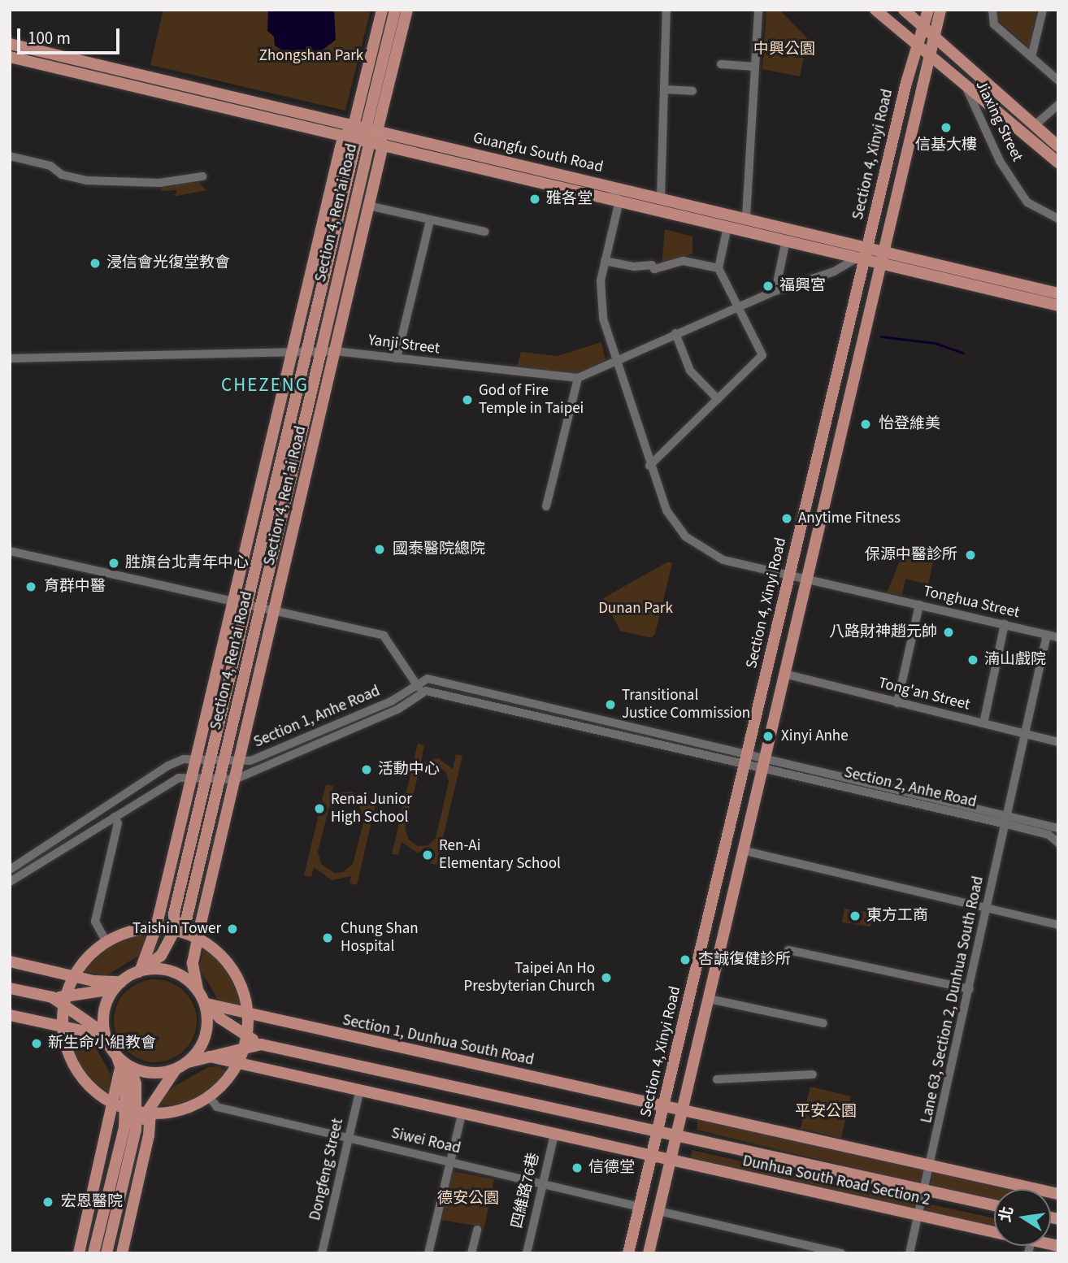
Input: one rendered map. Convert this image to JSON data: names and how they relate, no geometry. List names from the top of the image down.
{
  "streets": {
    "main road": [
      "Guangfu South Road",
      "Section 4, Xinyi Road",
      "Section 4, Ren’ai Road",
      "Section 4, Ren'ai Road",
      "Section 1, Dunhua South Road",
      "Dunhua South Road Section 2"
    ],
    "street": [
      "Jiaxing Street",
      "Yanji Street",
      "Tonghua Street",
      "Tong'an Street",
      "Section 1, Anhe Road",
      "Section 2, Anhe Road",
      "Lane 63, Section 2, Dunhua South Road",
      "Siwei Road",
      "Dongfeng Street",
      "四維路76巷"
    ]
  },
  "crossings": [
    ["Guangfu South Road", "Section 4, Xinyi Road"],
    ["Guangfu South Road", "Section 4, Ren’ai Road"],
    ["Guangfu South Road", "Section 4, Ren'ai Road"],
    ["Guangfu South Road", "Tonghua Street"],
    ["Section 4, Xinyi Road", "Tonghua Street"],
    ["Section 4, Xinyi Road", "Tong'an Street"],
    ["Section 4, Xinyi Road", "Section 2, Anhe Road"],
    ["Section 4, Xinyi Road", "Section 1, Dunhua South Road"],
    ["Section 4, Xinyi Road", "Siwei Road"],
    ["Section 4, Xinyi Road", "Dunhua South Road Section 2"],
    ["Section 4, Ren’ai Road", "Yanji Street"],
    ["Section 4, Ren’ai Road", "Section 4, Ren'ai Road"],
    ["Section 4, Ren’ai Road", "Section 1, Anhe Road"],
    ["Section 4, Ren’ai Road", "Section 1, Dunhua South Road"],
    ["Yanji Street", "Section 4, Ren'ai Road"],
    ["Section 4, Ren'ai Road", "Section 1, Anhe Road"],
    ["Section 4, Ren'ai Road", "Section 1, Dunhua South Road"],
    ["Tonghua Street", "Lane 63, Section 2, Dunhua South Road"],
    ["Tong'an Street", "Lane 63, Section 2, Dunhua South Road"],
    ["Section 2, Anhe Road", "Lane 63, Section 2, Dunhua South Road"],
    ["Lane 63, Section 2, Dunhua South Road", "Dunhua South Road Section 2"],
    ["Siwei Road", "Dongfeng Street"],
    ["Siwei Road", "四維路76巷"]
  ],
  "districts": ["CHEZENG"],
  "parks": [
    "中興公園",
    "Zhongshan Park",
    "Dunan Park",
    "平安公園",
    "德安公園"
  ],
  "places": [
    "信基大樓",
    "雅各堂",
    "浸信會光復堂教會",
    "福興宮",
    "God of Fire Temple in Taipei",
    "怡登維美",
    "Anytime Fitness",
    "國泰醫院總院",
    "保源中醫診所",
    "胜旗台北青年中心",
    "育群中醫",
    "八路財神趙元帥",
    "湳山戲院",
    "Transitional Justice Commission",
    "Xinyi Anhe",
    "活動中心",
    "Renai Junior High School",
    "Ren-Ai Elementary School",
    "東方工商",
    "Taishin Tower",
    "Chung Shan Hospital",
    "杏誠復健診所",
    "Taipei An Ho Presbyterian Church",
    "新生命小組教會",
    "信德堂",
    "宏恩醫院"
  ],
  "scale_bar": "100 m",
  "north": "left"
}
